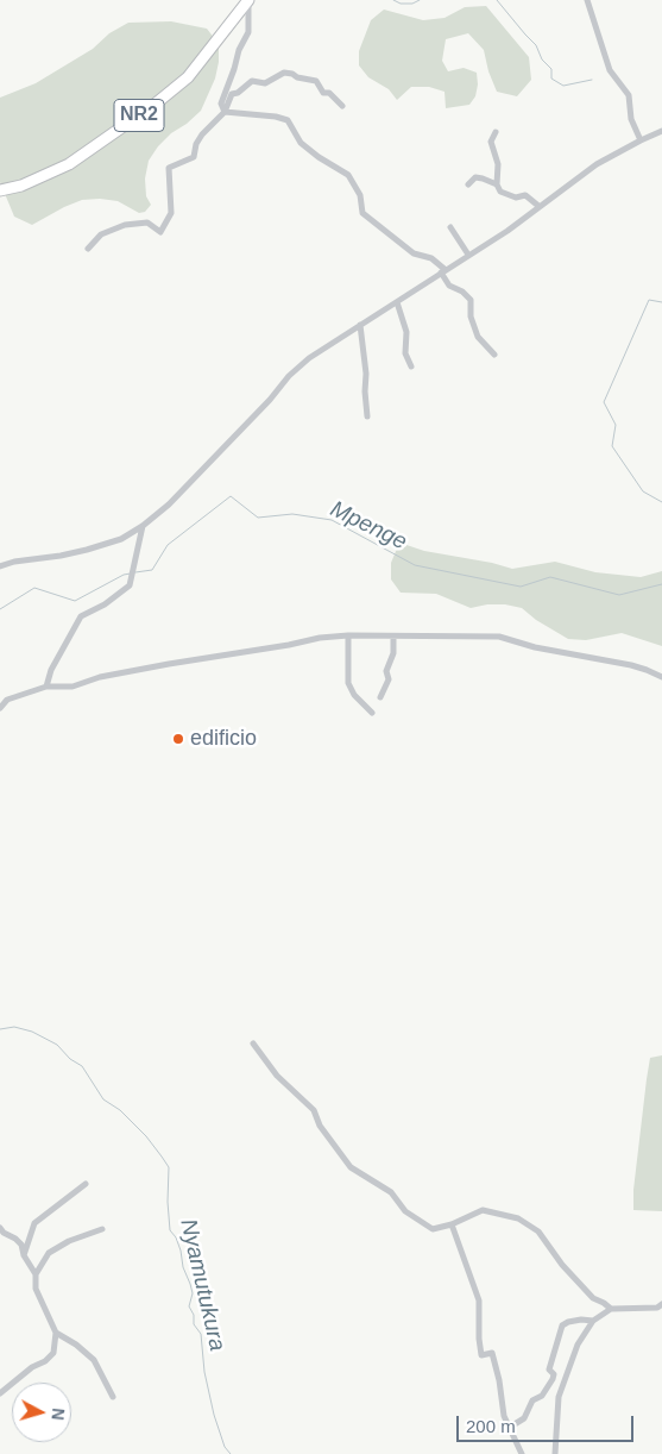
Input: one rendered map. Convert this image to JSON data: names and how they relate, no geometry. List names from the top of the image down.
{
  "streets": {
    "highway": ["NR2"]
  },
  "water": ["Mpenge", "Nyamutukura"],
  "places": ["edificio"],
  "scale_bar": "200 m",
  "north": "right"
}
